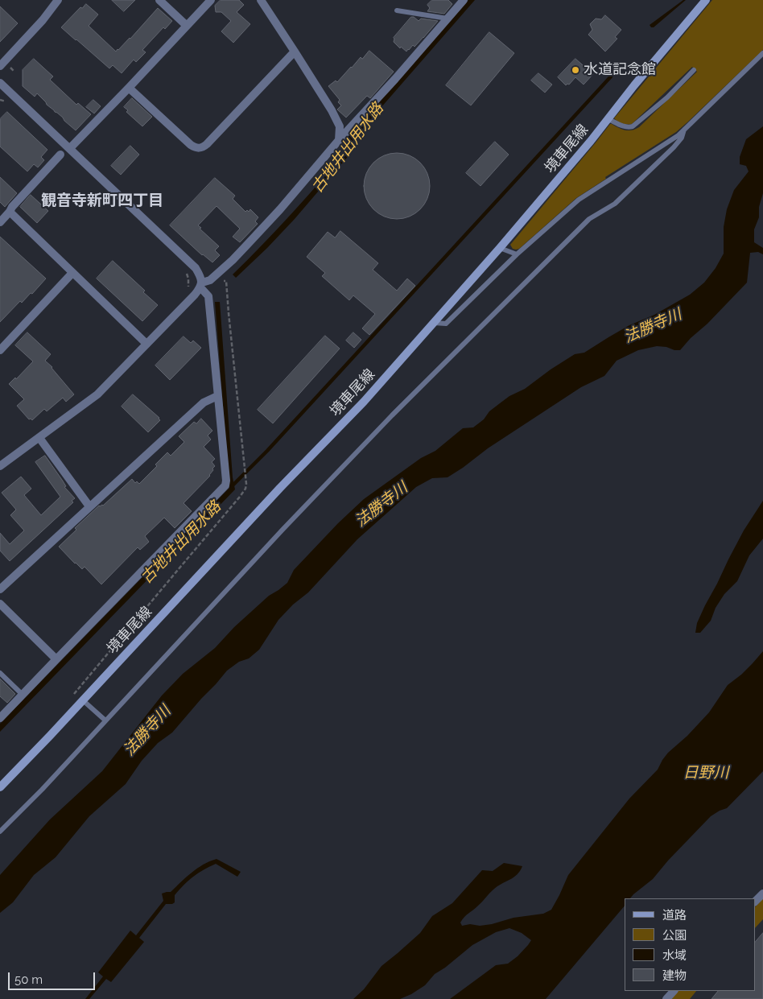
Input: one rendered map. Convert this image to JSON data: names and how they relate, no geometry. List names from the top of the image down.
{
  "streets": {
    "main road": ["境車尾線"]
  },
  "districts": ["観音寺新町四丁目"],
  "water": ["古地井出用水路", "法勝寺川", "日野川"],
  "places": ["水道記念館"],
  "legend": [
    "道路",
    "公園",
    "水域",
    "建物"
  ],
  "scale_bar": "50 m"
}
